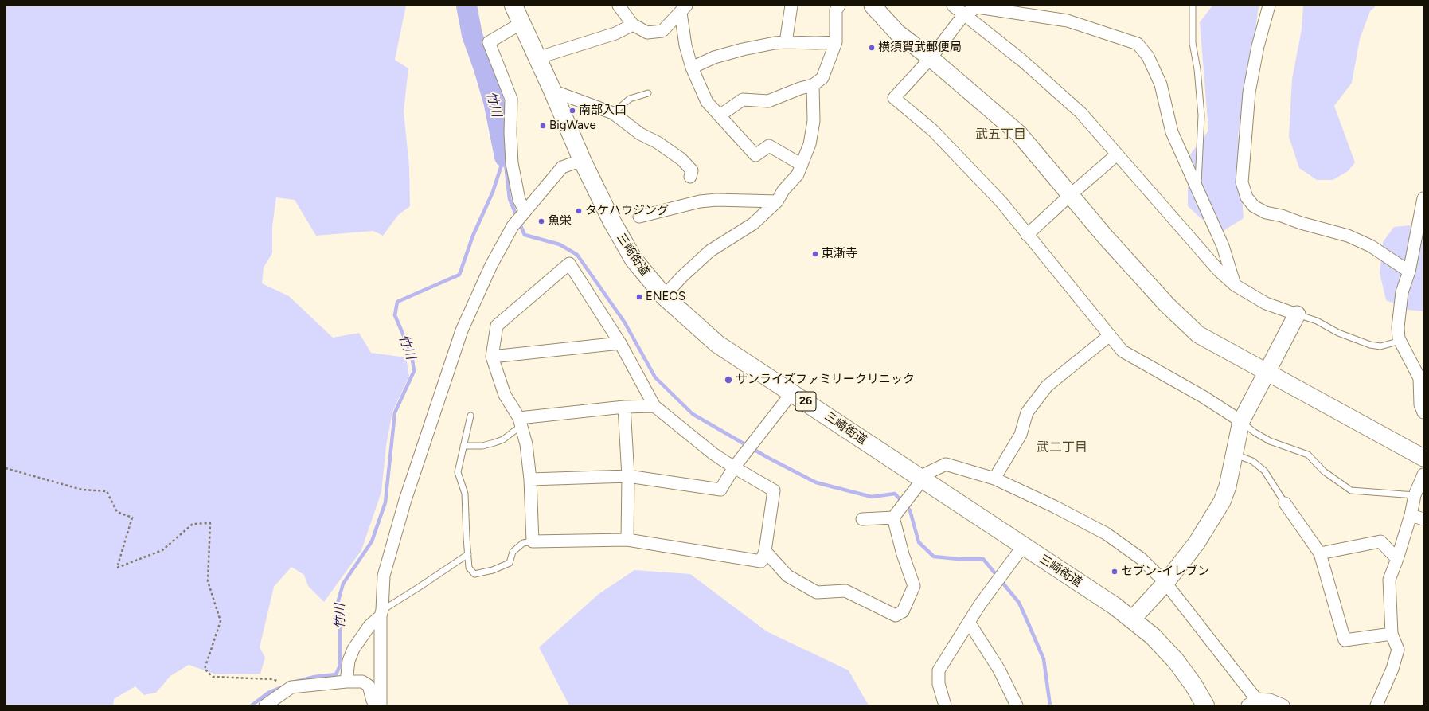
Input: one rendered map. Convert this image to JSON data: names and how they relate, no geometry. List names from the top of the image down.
{
  "streets": {
    "main road": ["三崎街道", "26"]
  },
  "districts": ["武五丁目", "武二丁目"],
  "water": ["竹川"],
  "places": [
    "横須賀武郵便局",
    "南部入口",
    "BigWave",
    "タケハウジング",
    "魚栄",
    "東漸寺",
    "ENEOS",
    "サンライズファミリークリニック",
    "セブン-イレブン"
  ]
}
